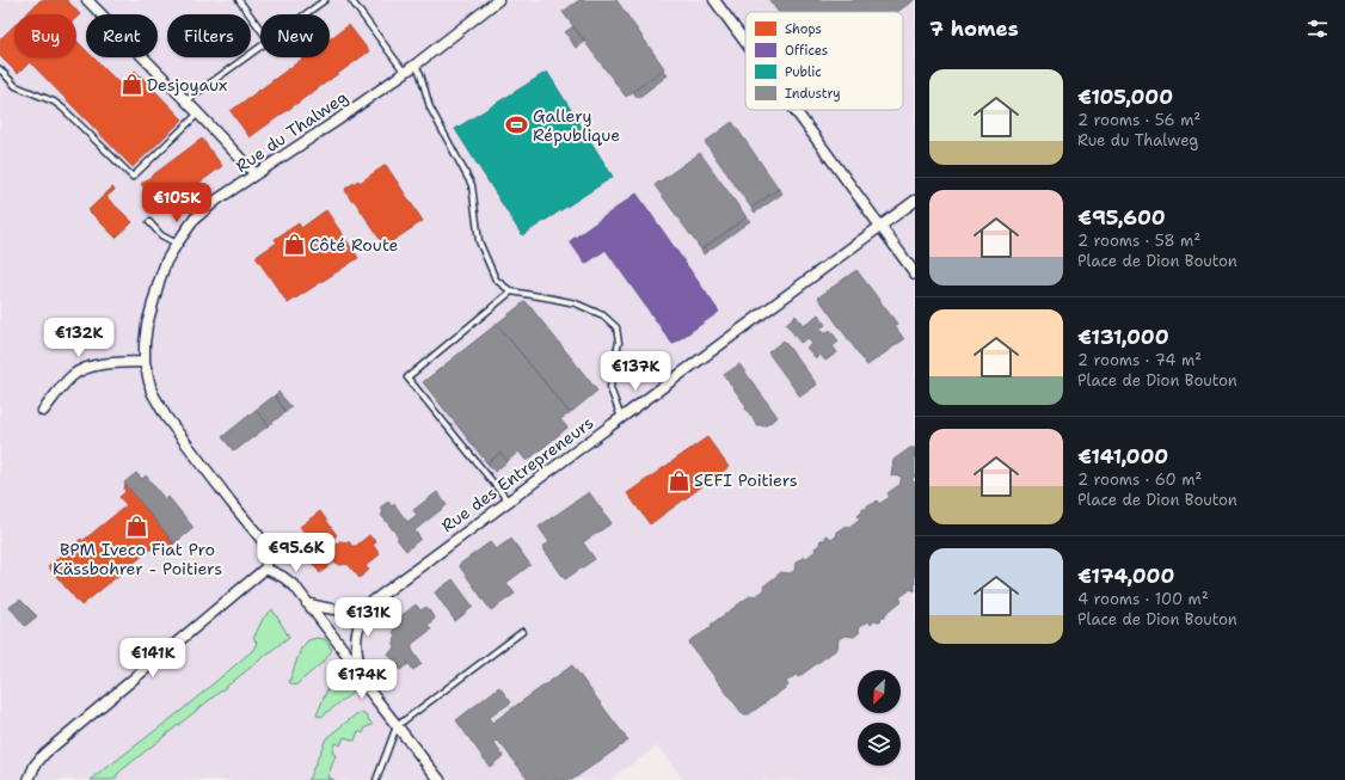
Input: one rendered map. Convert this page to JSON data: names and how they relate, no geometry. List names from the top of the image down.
{
  "streets": {
    "street": ["Rue du Thalweg", "Rue des Entrepreneurs"]
  },
  "places": {
    "shop": [
      "Desjoyaux",
      "Côté Route",
      "SEFI Poitiers",
      "BPM Iveco Fiat Pro Kässbohrer - Poitiers"
    ],
    "sports": ["Gallery République"]
  },
  "legend": [
    "Shops",
    "Offices",
    "Public",
    "Industry"
  ],
  "north": "bottom left",
  "page": {
    "heading": "7 homes",
    "chip": [
      "Buy",
      "Rent",
      "Filters",
      "New"
    ],
    "list": [
      {
        "name": "€105,000",
        "note": "2 rooms · 56 m² · Rue du Thalweg"
      },
      {
        "name": "€95,600",
        "note": "2 rooms · 58 m² · Place de Dion Bouton"
      },
      {
        "name": "€131,000",
        "note": "2 rooms · 74 m² · Place de Dion Bouton"
      },
      {
        "name": "€141,000",
        "note": "2 rooms · 60 m² · Place de Dion Bouton"
      },
      {
        "name": "€174,000",
        "note": "4 rooms · 100 m² · Place de Dion Bouton"
      }
    ],
    "price": [
      "€105K",
      "€132K",
      "€137K",
      "€95.6K",
      "€131K",
      "€141K",
      "€174K"
    ]
  }
}
